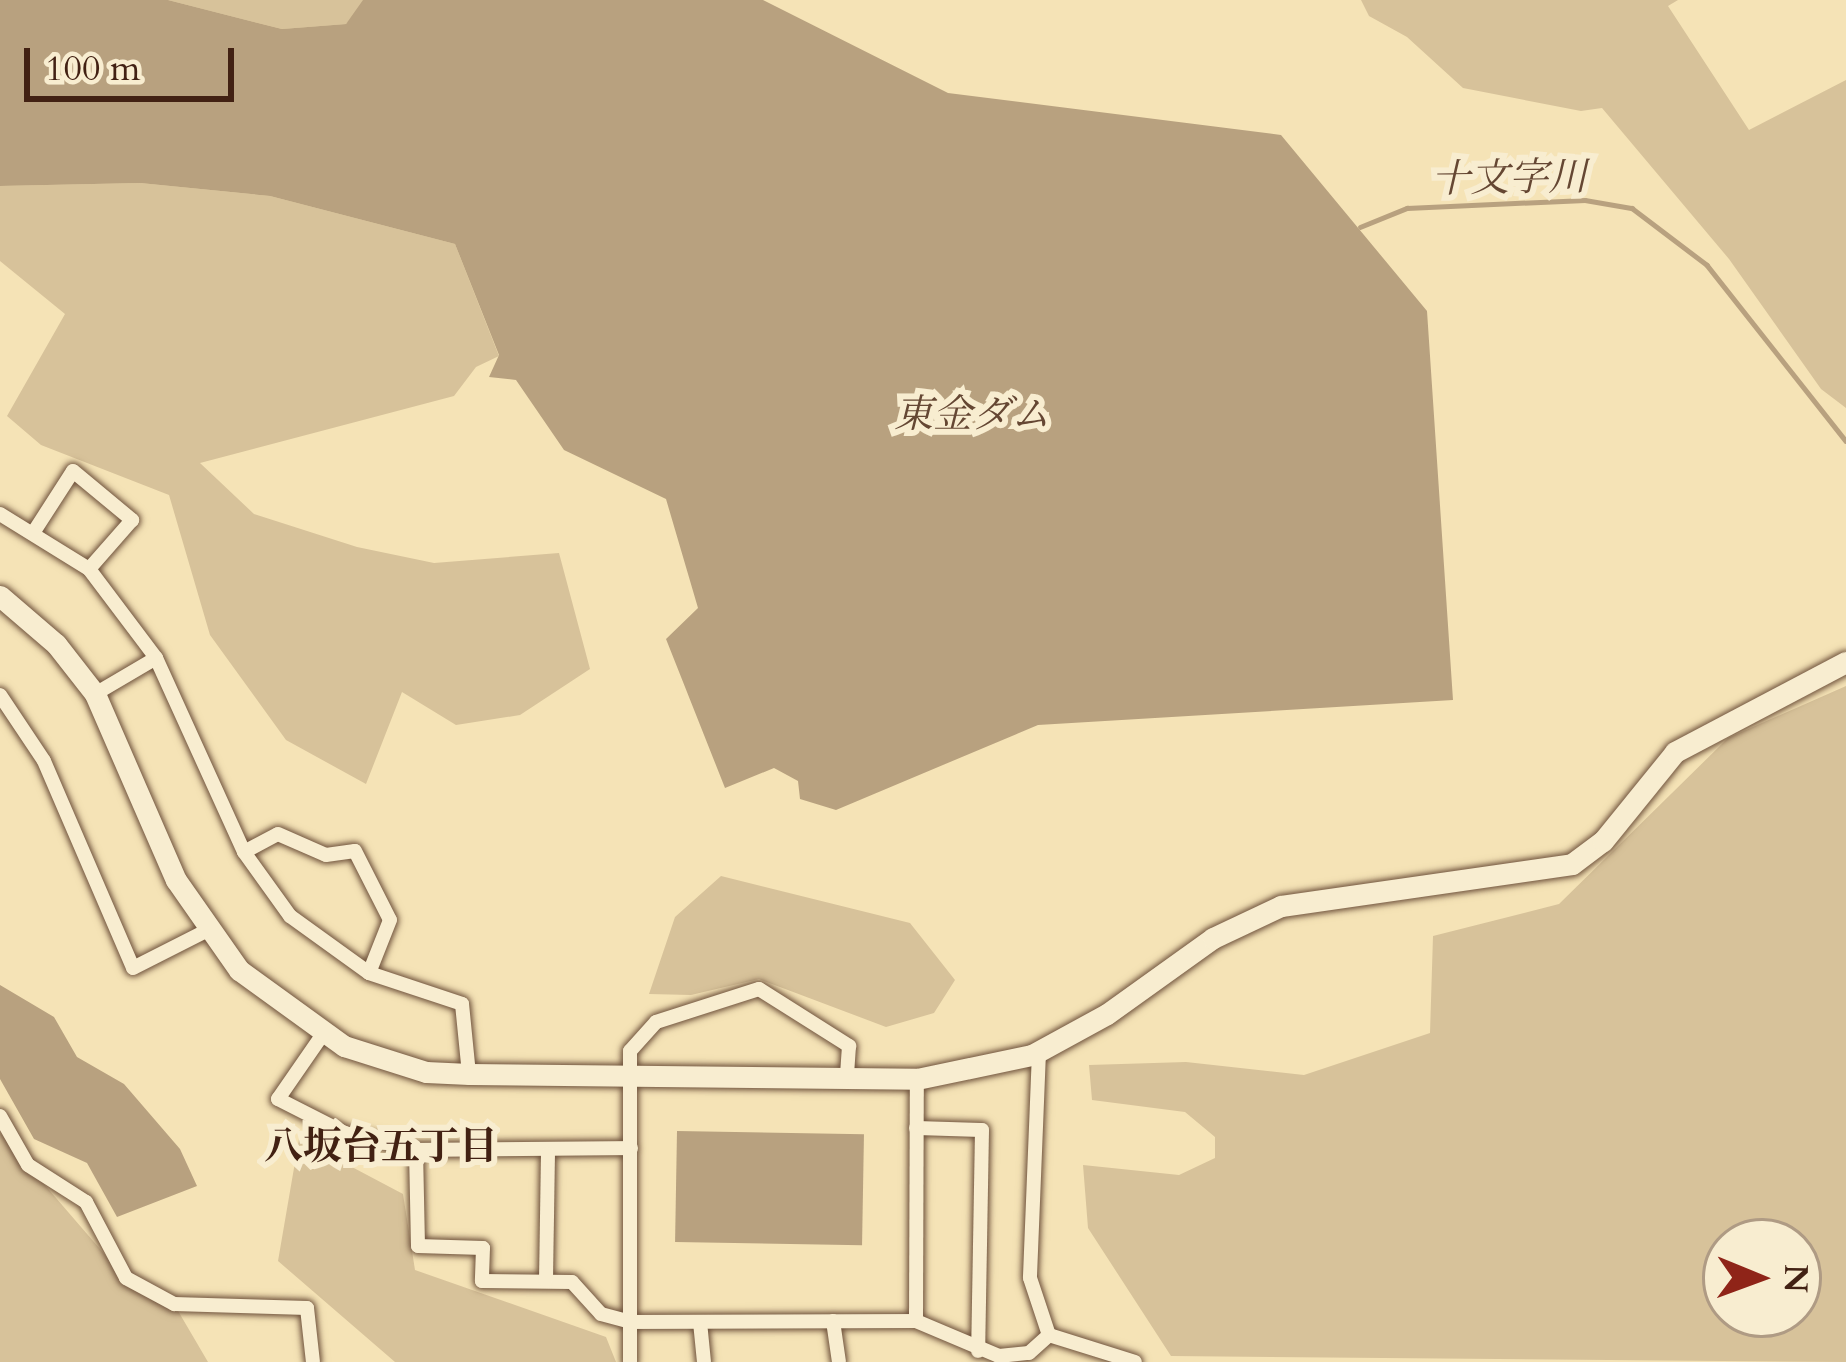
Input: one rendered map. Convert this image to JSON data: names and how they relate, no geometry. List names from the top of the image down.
{
  "districts": ["八坂台五丁目"],
  "water": ["十文字川", "東金ダム"],
  "scale_bar": "100 m",
  "north": "right"
}
